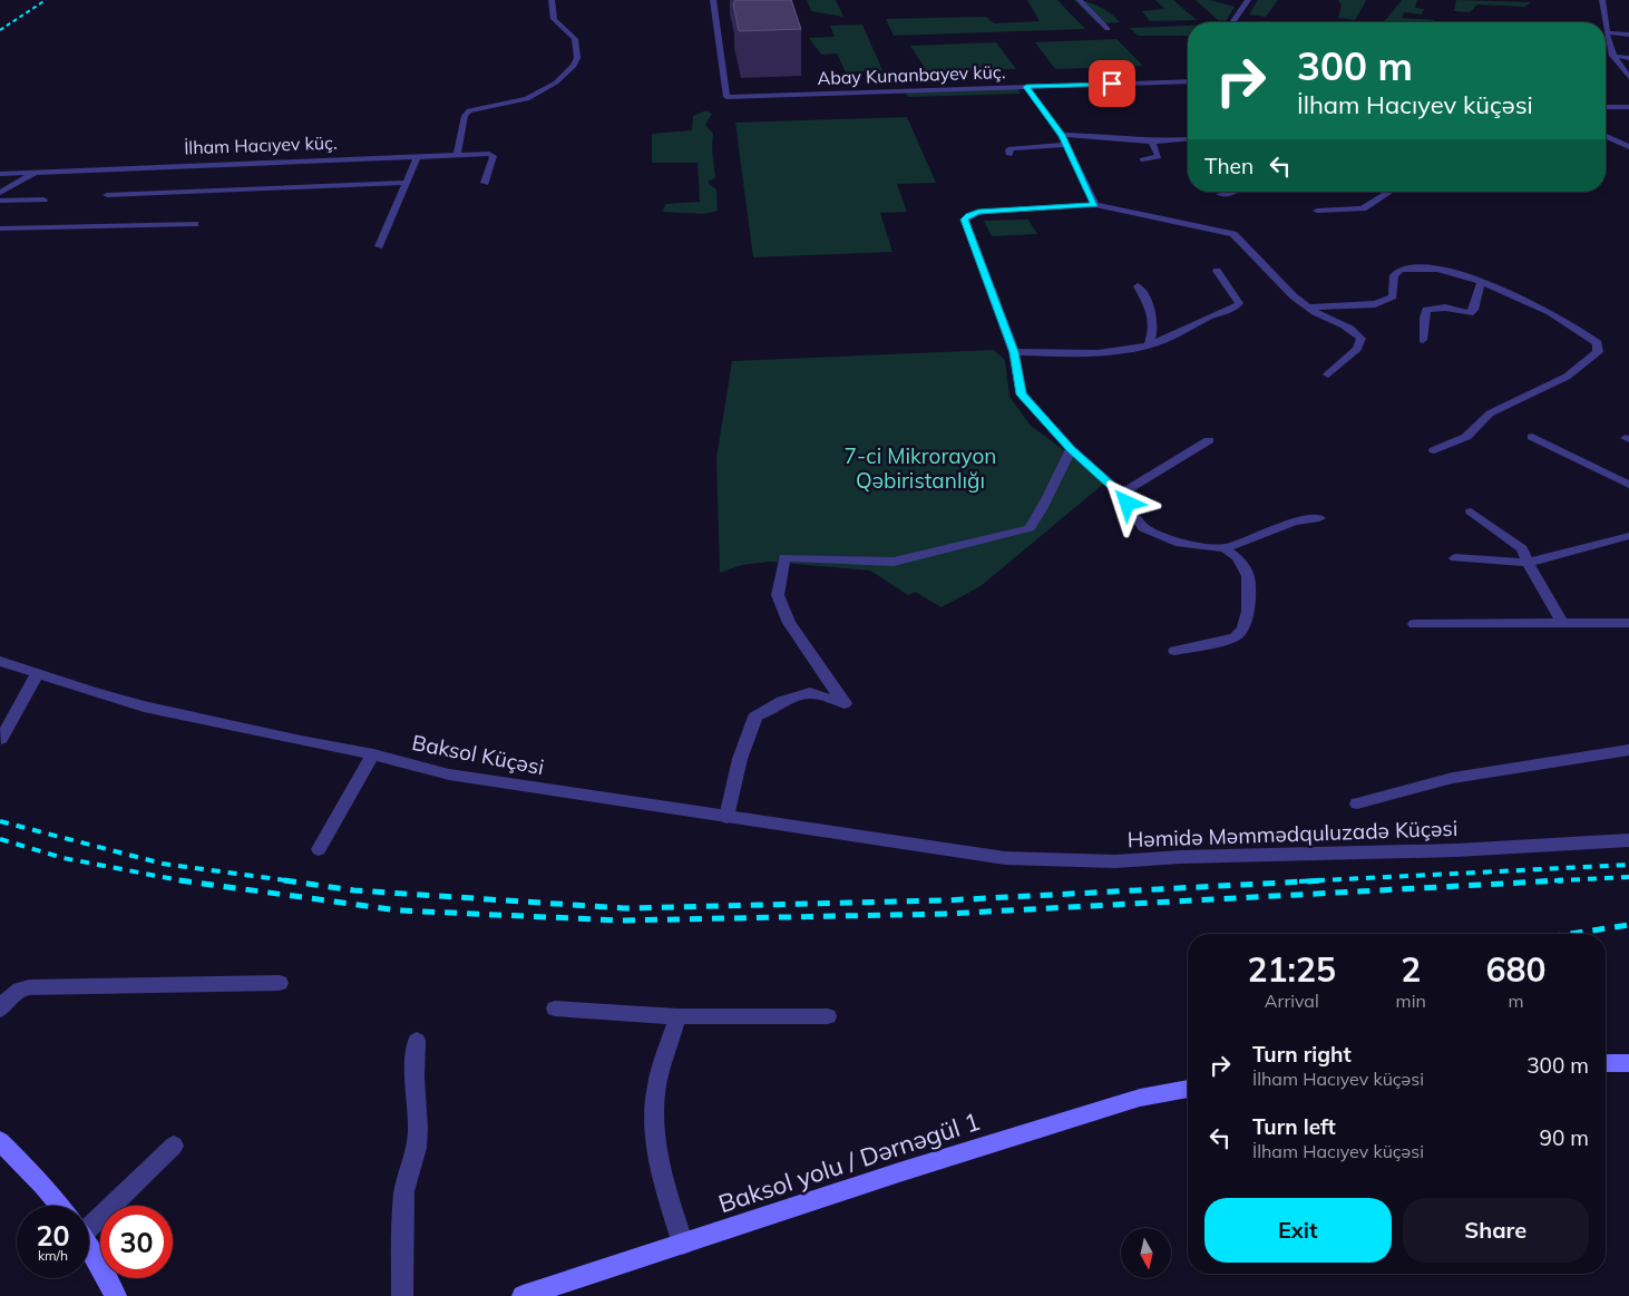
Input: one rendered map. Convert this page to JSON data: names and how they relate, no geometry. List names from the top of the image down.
{
  "streets": {
    "main road": ["Baksol yolu / Dərnəgül 1"],
    "street": [
      "Abay Kunanbayev küç.",
      "İlham Hacıyev küç.",
      "Baksol Küçəsi",
      "Həmidə Məmmədquluzadə Küçəsi"
    ]
  },
  "crossings": [
    ["Baksol Küçəsi", "Həmidə Məmmədquluzadə Küçəsi"]
  ],
  "parks": ["7-ci Mikrorayon Qəbiristanlığı"],
  "north": "bottom",
  "page": {
    "turn": ["300 m", "İlham Hacıyev küçəsi"],
    "then": "Then",
    "eta": [
      "21:25",
      "Arrival",
      "2",
      "min",
      "680",
      "m"
    ],
    "list": [
      {
        "name": "Turn right",
        "note": "İlham Hacıyev küçəsi",
        "value": "300 m"
      },
      {
        "name": "Turn left",
        "note": "İlham Hacıyev küçəsi",
        "value": "90 m"
      }
    ],
    "buttons": ["Exit", "Share"],
    "speed": "20 km/h",
    "limit": "30"
  }
}
